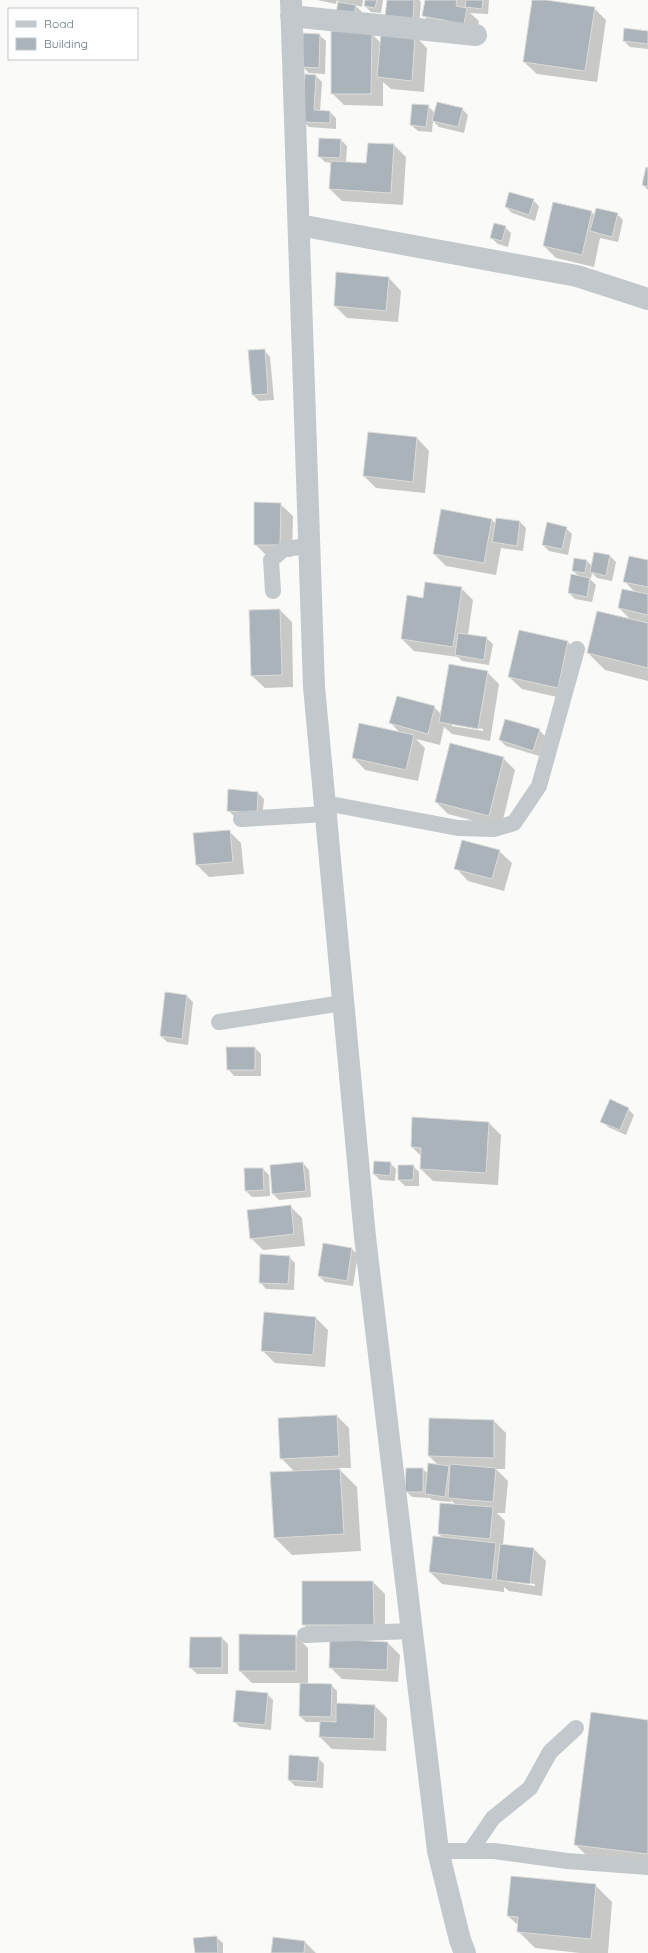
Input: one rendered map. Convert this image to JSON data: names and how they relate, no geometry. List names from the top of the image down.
{
  "legend": ["Road", "Building"]
}
